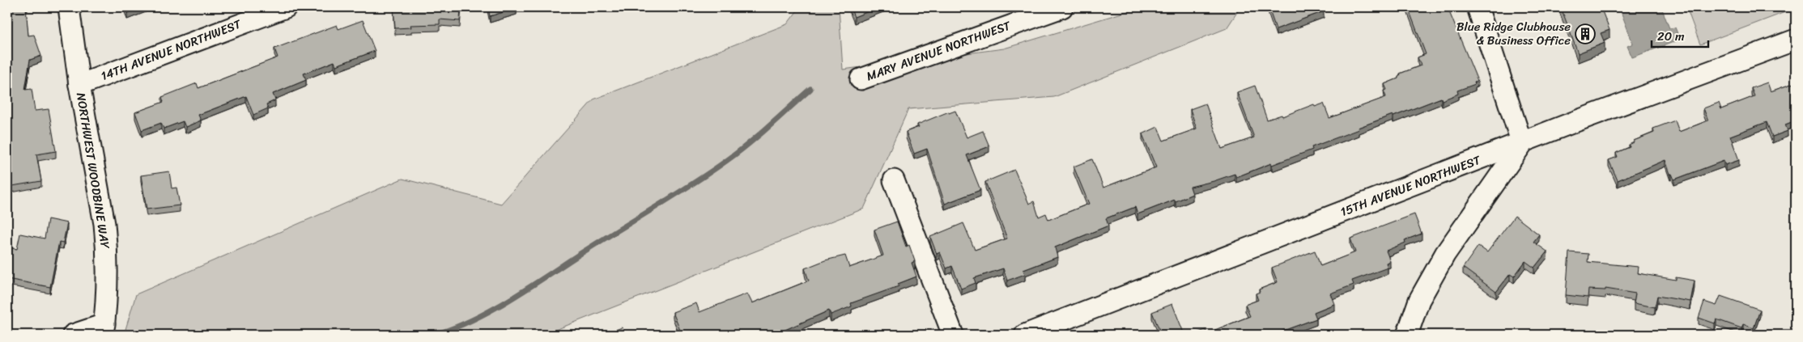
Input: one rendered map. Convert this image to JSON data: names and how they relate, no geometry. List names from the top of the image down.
{
  "streets": {
    "street": [
      "14TH AVENUE NORTHWEST",
      "MARY AVENUE NORTHWEST",
      "NORTHWEST WOODBINE WAY",
      "15TH AVENUE NORTHWEST"
    ]
  },
  "crossings": [
    ["14TH AVENUE NORTHWEST", "NORTHWEST WOODBINE WAY"]
  ],
  "places": {
    "building": ["Blue Ridge Clubhouse & Business Office"]
  },
  "scale_bar": "20 m"
}
